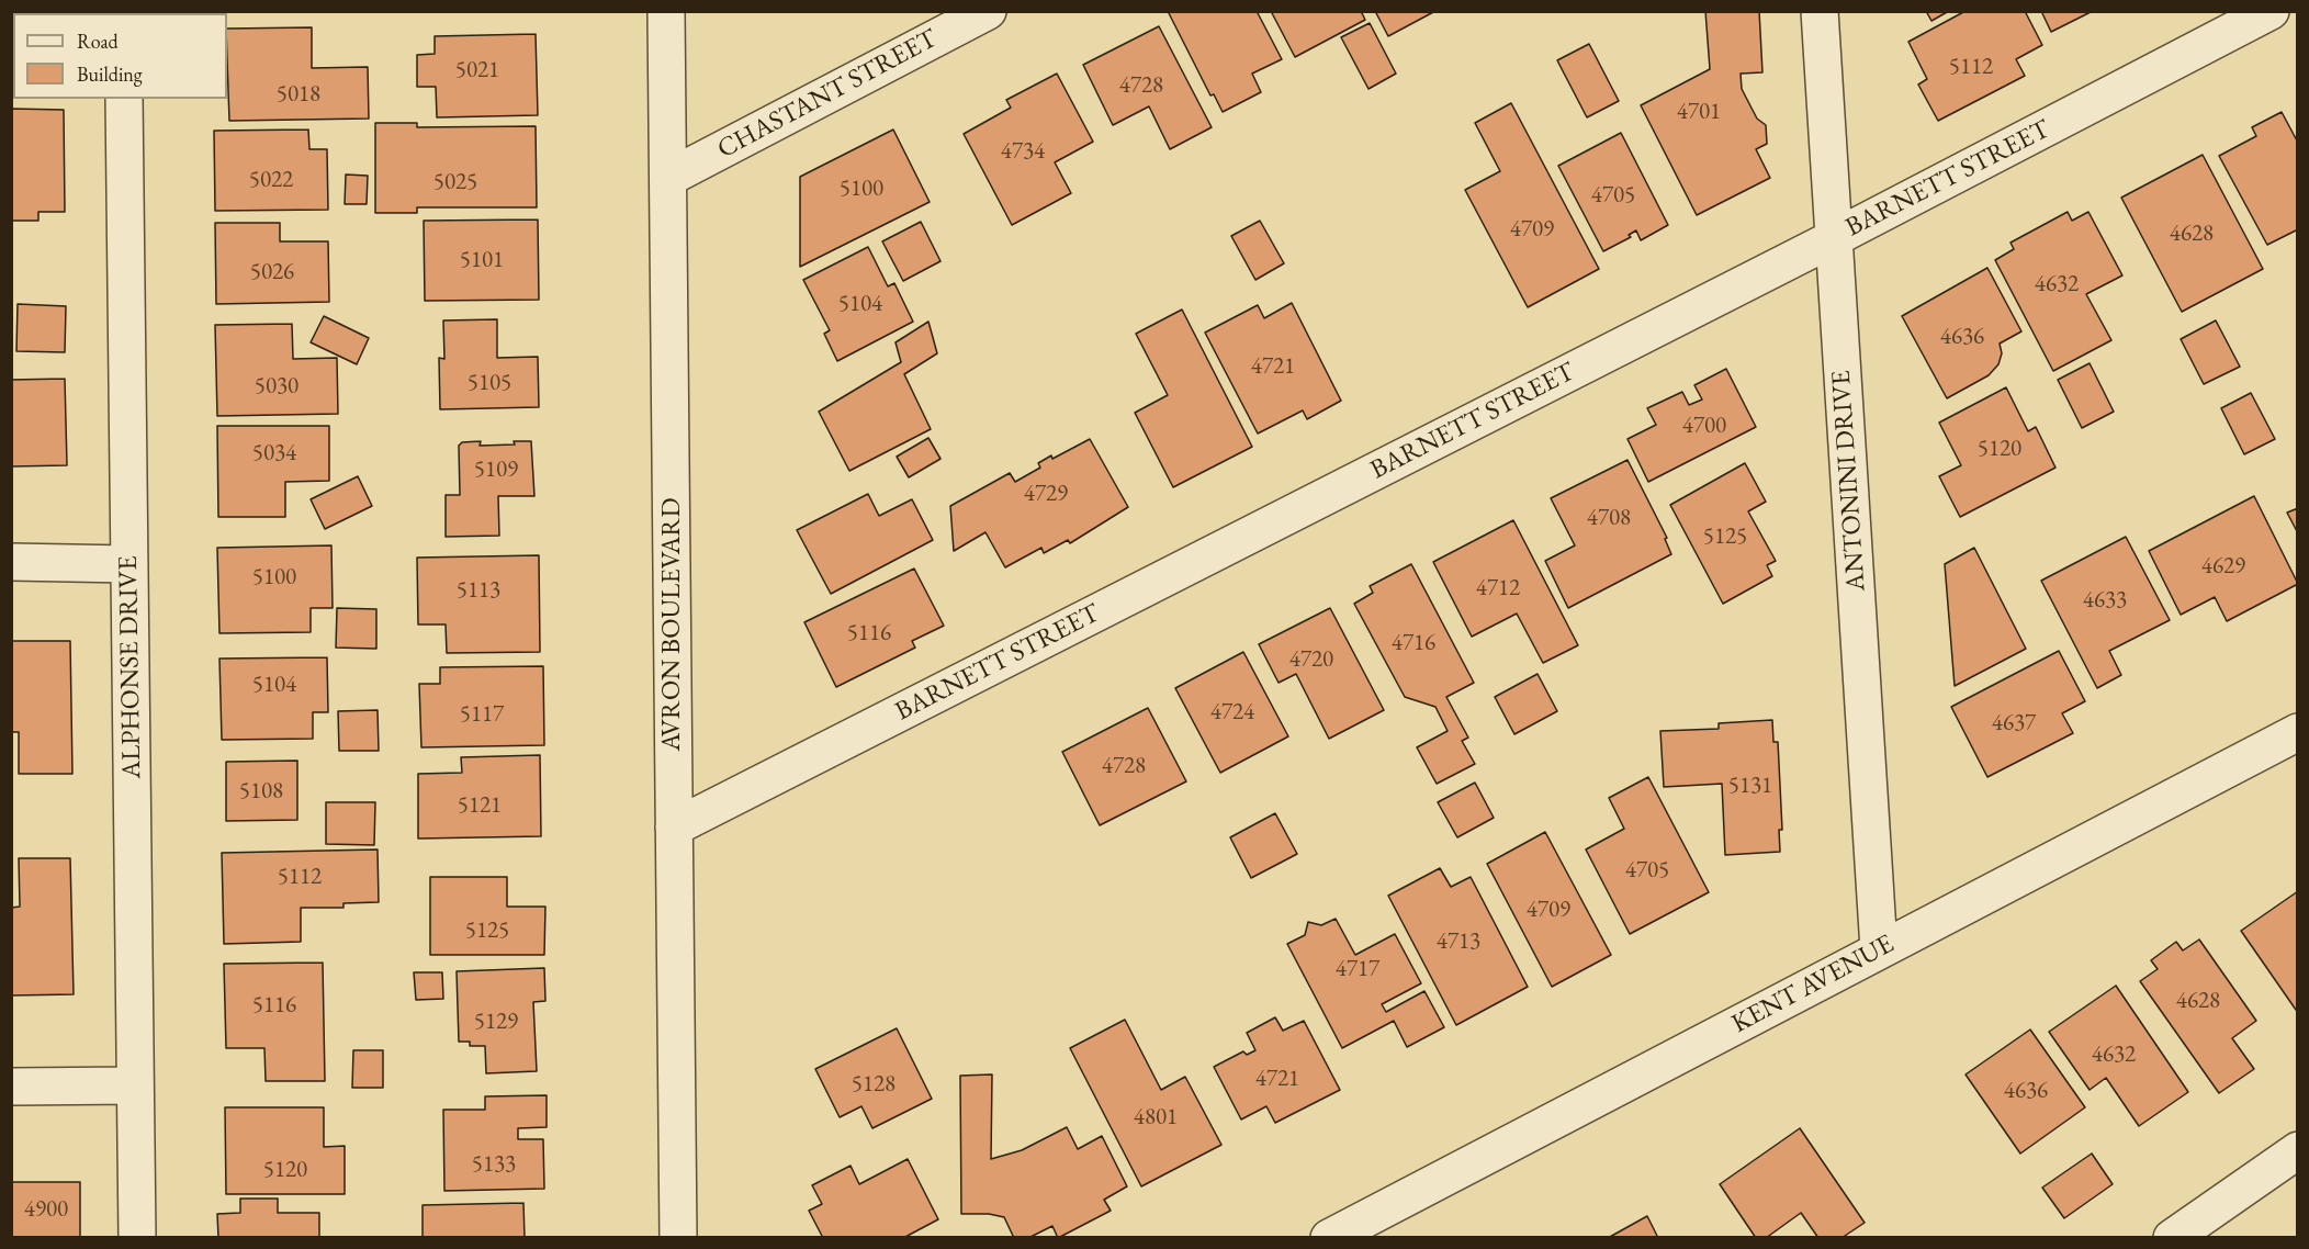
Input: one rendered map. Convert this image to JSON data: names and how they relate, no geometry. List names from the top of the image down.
{
  "streets": {
    "street": [
      "CHASTANT STREET",
      "BARNETT STREET",
      "ANTONINI DRIVE",
      "AVRON BOULEVARD",
      "ALPHONSE DRIVE",
      "KENT AVENUE"
    ]
  },
  "crossings": [
    ["CHASTANT STREET", "AVRON BOULEVARD"],
    ["BARNETT STREET", "ANTONINI DRIVE"],
    ["BARNETT STREET", "AVRON BOULEVARD"],
    ["ANTONINI DRIVE", "KENT AVENUE"]
  ],
  "house_numbers": [
    "5112",
    "5021",
    "4728",
    "5018",
    "4701",
    "4734",
    "5022",
    "5025",
    "5100",
    "4705",
    "4709",
    "4628",
    "5101",
    "5026",
    "4632",
    "5104",
    "4636",
    "4721",
    "5105",
    "5030",
    "4700",
    "5120",
    "5034",
    "5109",
    "4729",
    "4708",
    "5125",
    "4629",
    "5100",
    "4712",
    "5113",
    "4633",
    "5116",
    "4716",
    "4720",
    "5104",
    "4724",
    "5117",
    "4637",
    "4728",
    "5131",
    "5108",
    "5121",
    "4705",
    "5112",
    "4709",
    "5125",
    "4713",
    "4717",
    "4628",
    "5116",
    "5129",
    "4632",
    "4721",
    "5128",
    "4636",
    "4801",
    "5133",
    "5120",
    "4900"
  ],
  "legend": ["Road", "Building"]
}
